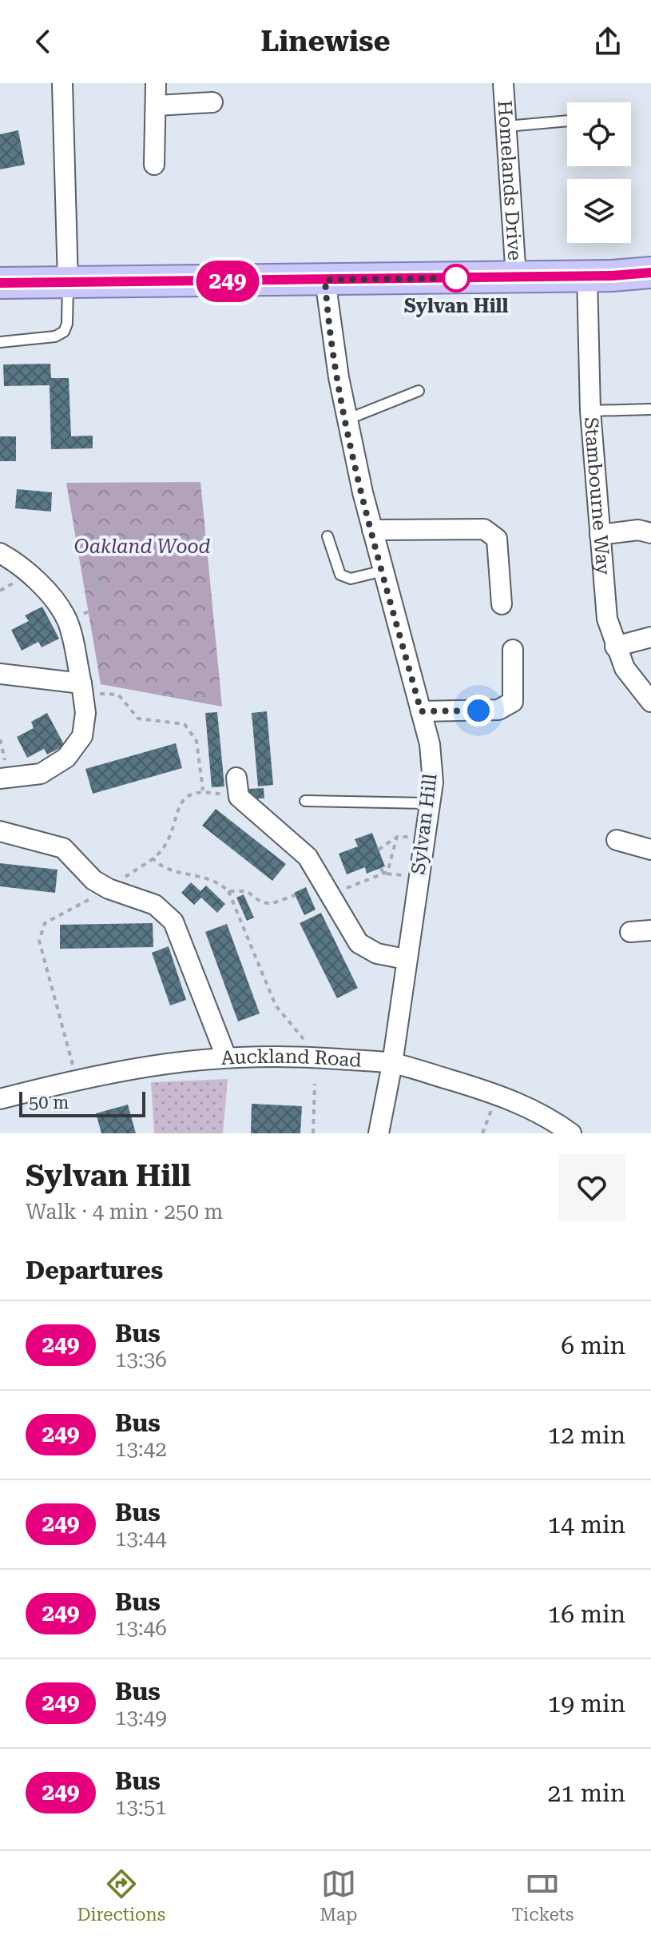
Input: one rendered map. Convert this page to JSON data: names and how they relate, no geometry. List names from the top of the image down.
{
  "streets": {
    "street": [
      "Homelands Drive",
      "Stambourne Way",
      "Sylvan Hill",
      "Auckland Road"
    ]
  },
  "crossings": [
    ["Sylvan Hill", "Auckland Road"]
  ],
  "parks": ["Oakland Wood"],
  "places": ["Sylvan Hill"],
  "lines": ["bus line 249"],
  "scale_bar": "50 m",
  "page": {
    "header": "Linewise",
    "on_map": "249",
    "scale": "50 m",
    "heading": [
      ["Sylvan Hill", "Walk · 4 min · 250 m"],
      "Departures"
    ],
    "list": [
      {
        "mark": "249",
        "name": "Bus",
        "note": "13:36",
        "value": "6 min"
      },
      {
        "mark": "249",
        "name": "Bus",
        "note": "13:42",
        "value": "12 min"
      },
      {
        "mark": "249",
        "name": "Bus",
        "note": "13:44",
        "value": "14 min"
      },
      {
        "mark": "249",
        "name": "Bus",
        "note": "13:46",
        "value": "16 min"
      },
      {
        "mark": "249",
        "name": "Bus",
        "note": "13:49",
        "value": "19 min"
      },
      {
        "mark": "249",
        "name": "Bus",
        "note": "13:51",
        "value": "21 min"
      }
    ],
    "tabs": ["Directions", "Map", "Tickets"]
  }
}
